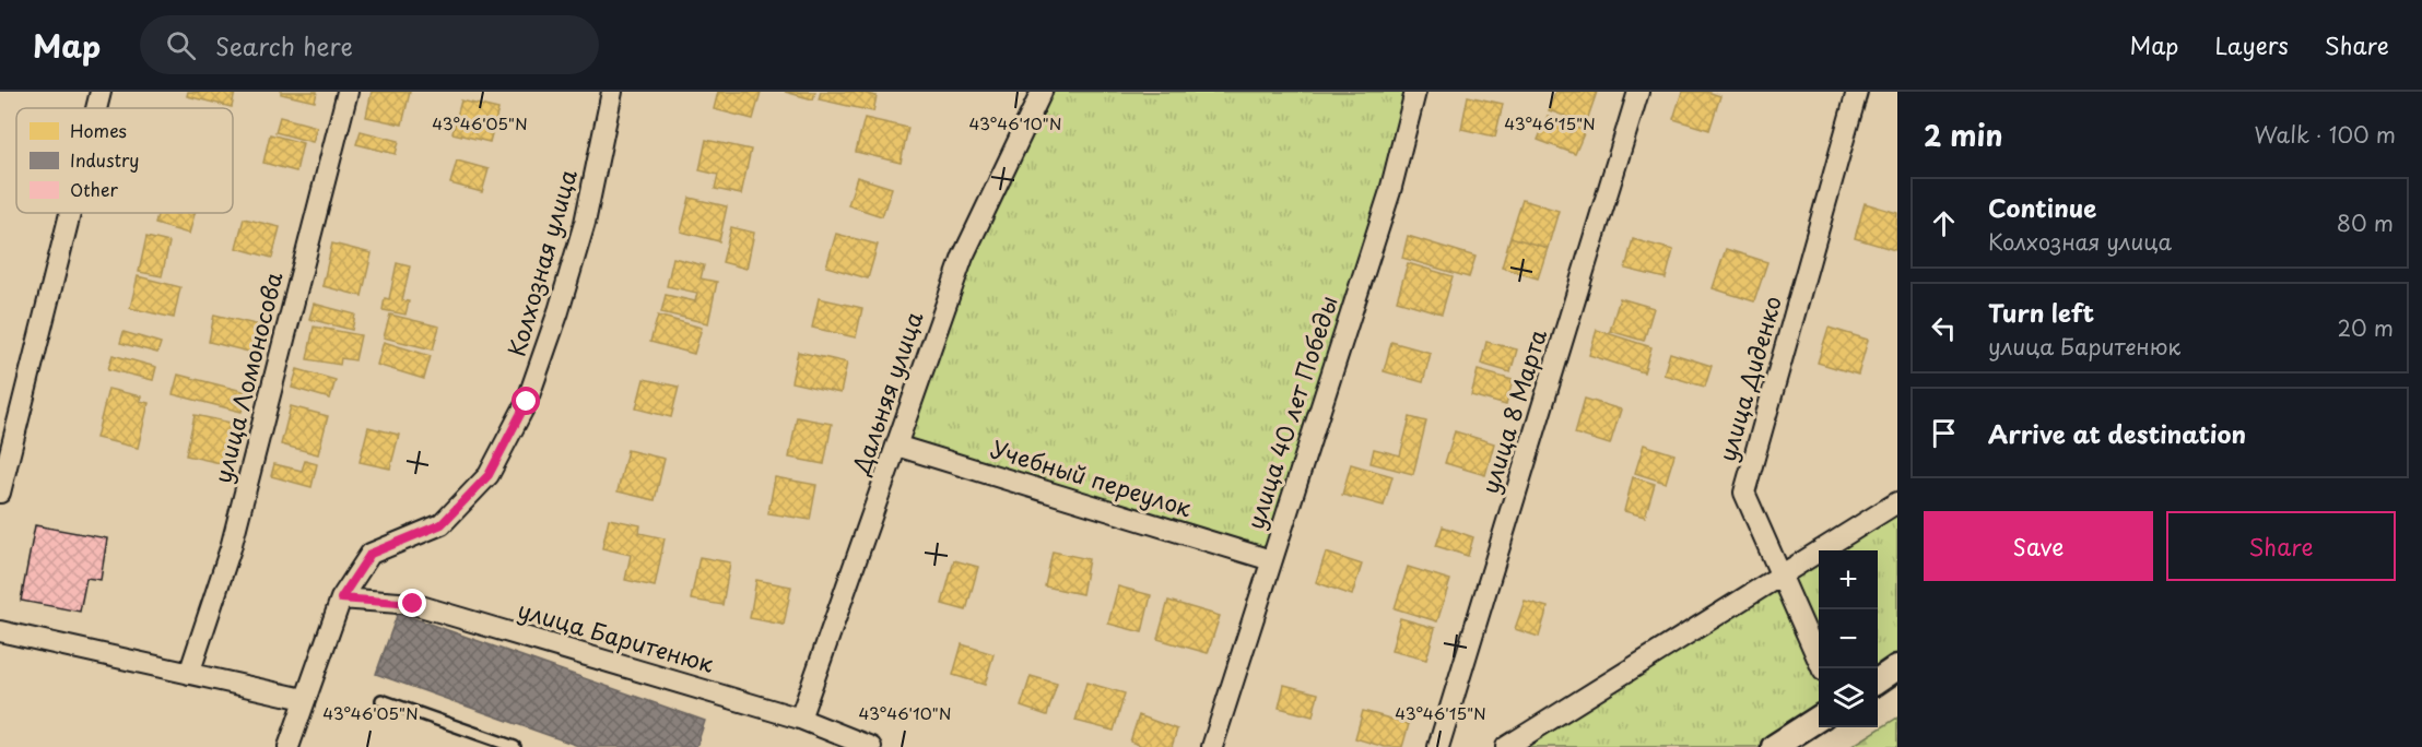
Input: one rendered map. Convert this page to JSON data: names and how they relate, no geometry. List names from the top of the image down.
{
  "streets": {
    "street": [
      "Колхозная улица",
      "улица Ломоносова",
      "улица Диденко",
      "Дальняя улица",
      "улица 8 Марта",
      "улица 40 лет Победы",
      "Учебный переулок",
      "улица Баритенюк"
    ]
  },
  "crossings": [
    ["Колхозная улица", "улица Баритенюк"],
    ["Дальняя улица", "Учебный переулок"],
    ["Дальняя улица", "улица Баритенюк"],
    ["улица 40 лет Победы", "Учебный переулок"]
  ],
  "legend": ["Homes", "Industry", "Other"],
  "page": {
    "header": "Map",
    "search": "Search here",
    "nav": ["Map", "Layers", "Share"],
    "heading": ["2 min", "Walk · 100 m"],
    "list": [
      ["Continue", "Колхозная улица", "80 m"],
      ["Turn left", "улица Баритенюк", "20 m"],
      "Arrive at destination"
    ],
    "buttons": ["Save", "Share"],
    "map_buttons": ["+", "−"]
  },
  "coordinates": ["43°46'05\"N", "43°46'10\"N", "43°46'15\"N"]
}
